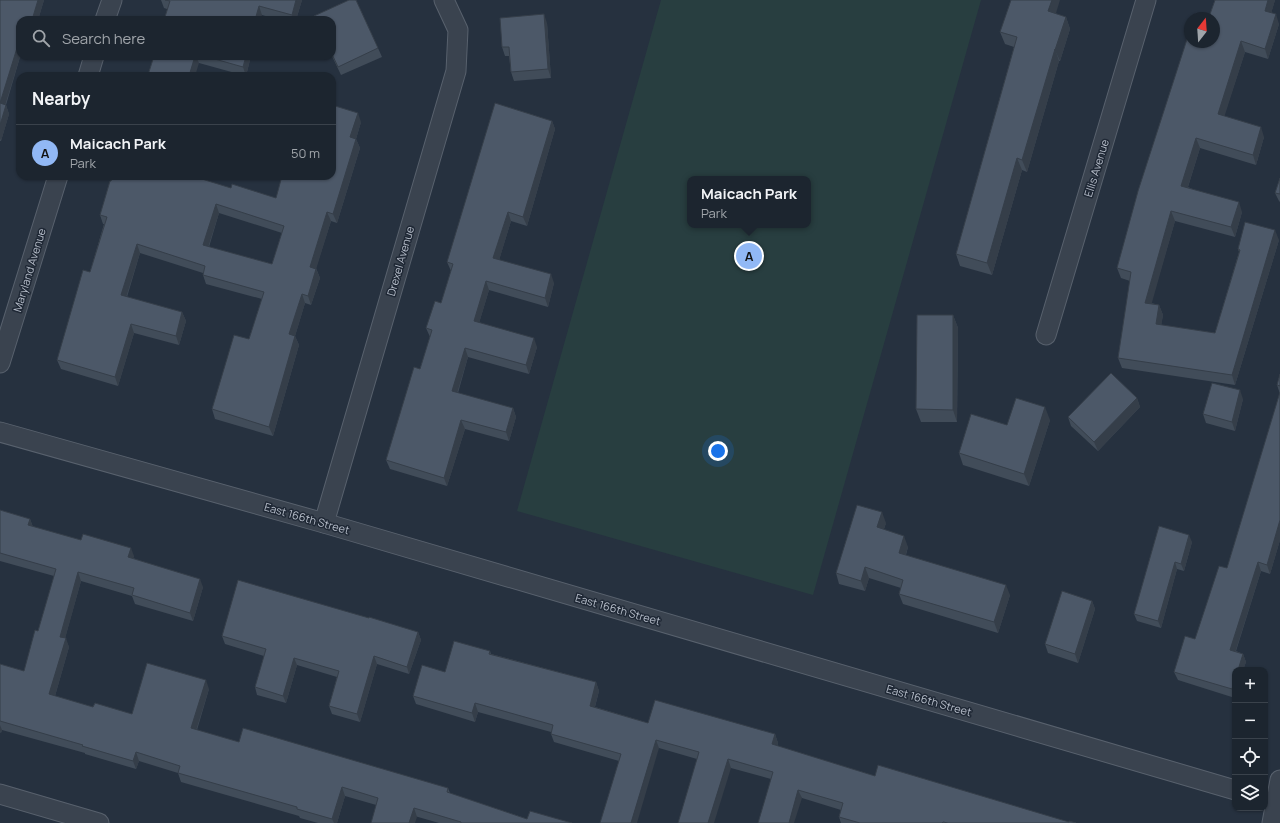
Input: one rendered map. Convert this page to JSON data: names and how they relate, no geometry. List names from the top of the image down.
{
  "streets": {
    "street": [
      "Ellis Avenue",
      "Drexel Avenue",
      "Maryland Avenue",
      "East 166th Street"
    ]
  },
  "crossings": [
    ["Drexel Avenue", "East 166th Street"]
  ],
  "north": "top",
  "page": {
    "search": "Search here",
    "heading": "Nearby",
    "list": [
      {
        "mark": "A",
        "name": "Maicach Park",
        "note": "Park",
        "value": "50 m"
      }
    ],
    "popup": ["Maicach Park", "Park"],
    "pins": "A",
    "map_buttons": ["+", "−"]
  }
}
